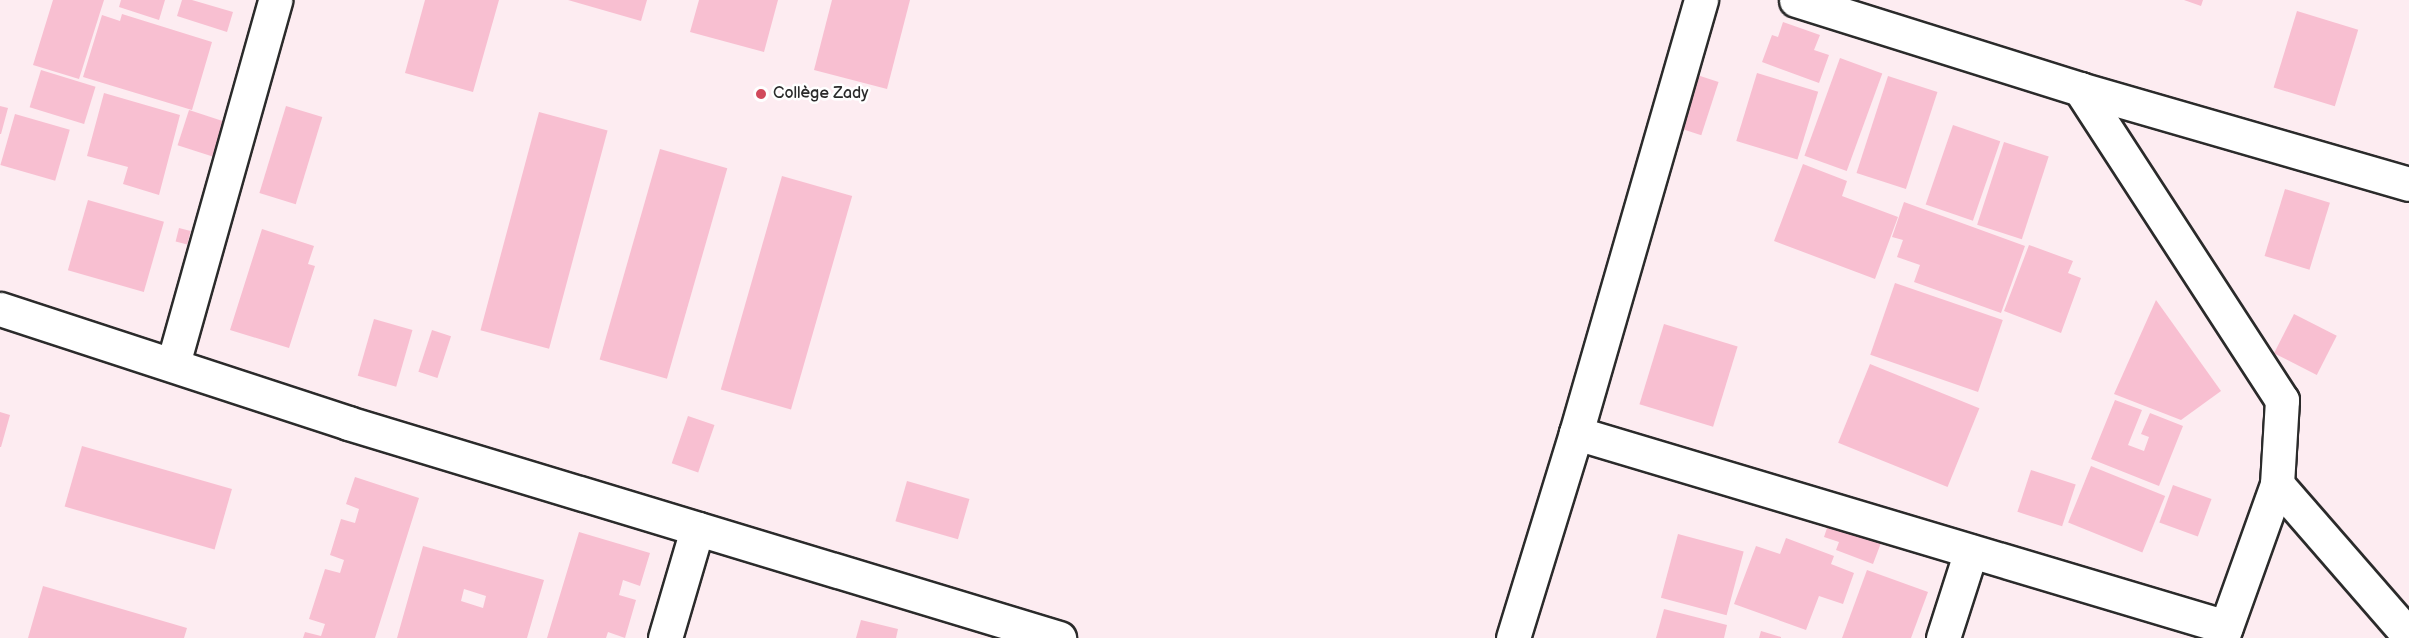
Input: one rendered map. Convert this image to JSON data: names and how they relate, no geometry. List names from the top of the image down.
{
  "places": ["Collège Zady"]
}
